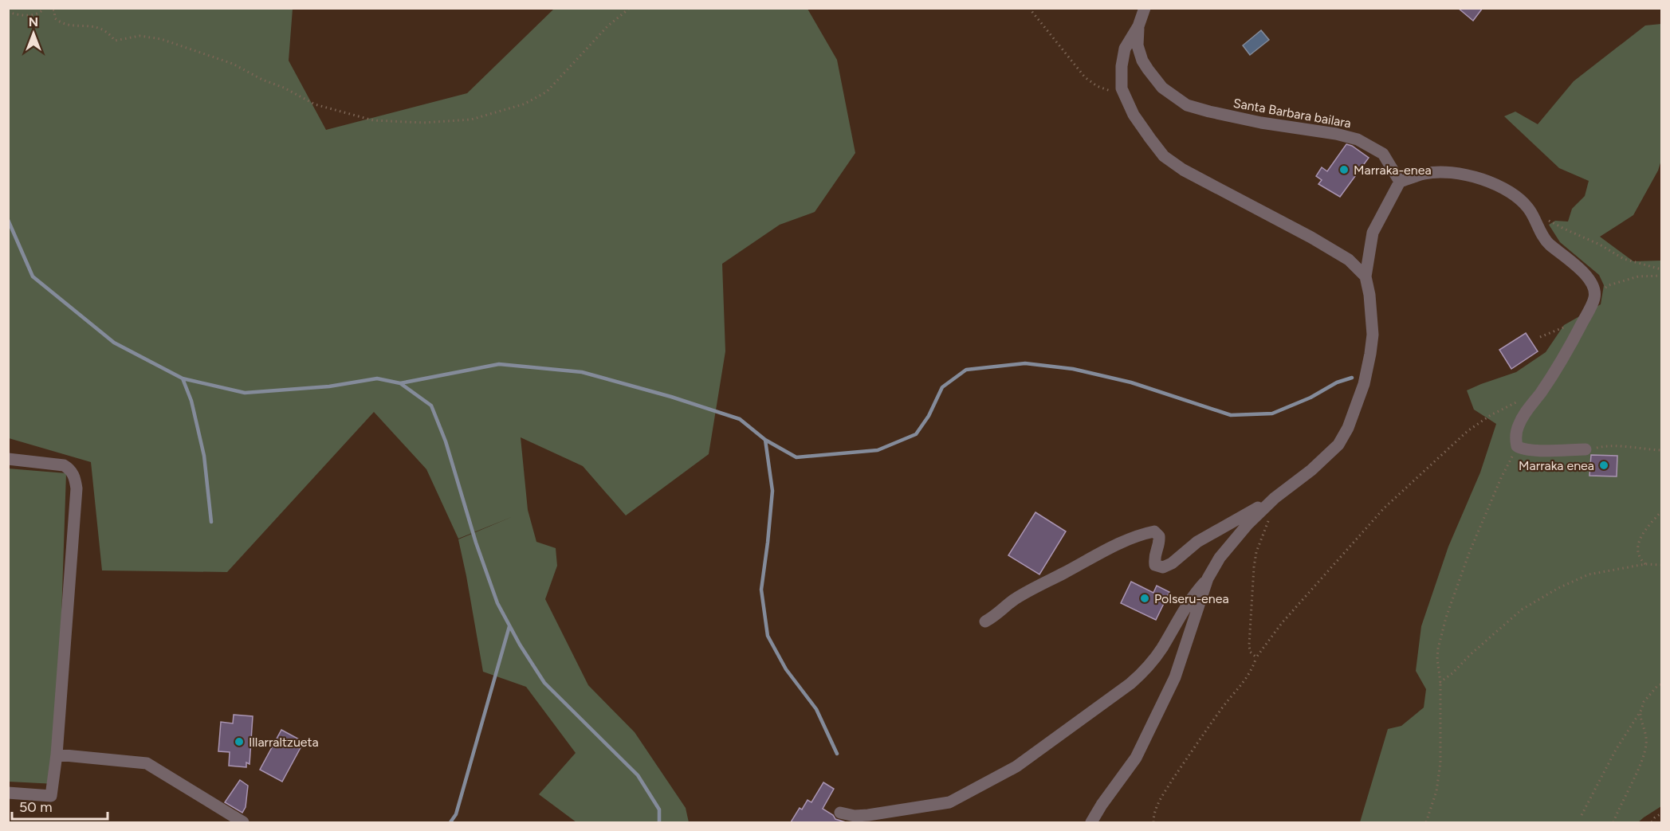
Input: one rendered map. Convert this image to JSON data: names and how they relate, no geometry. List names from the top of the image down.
{
  "streets": {
    "street": ["Santa Barbara bailara"]
  },
  "places": [
    "Marraka-enea",
    "Marraka enea",
    "Polseru-enea",
    "Illarraltzueta"
  ],
  "scale_bar": "50 m",
  "north": "top"
}
